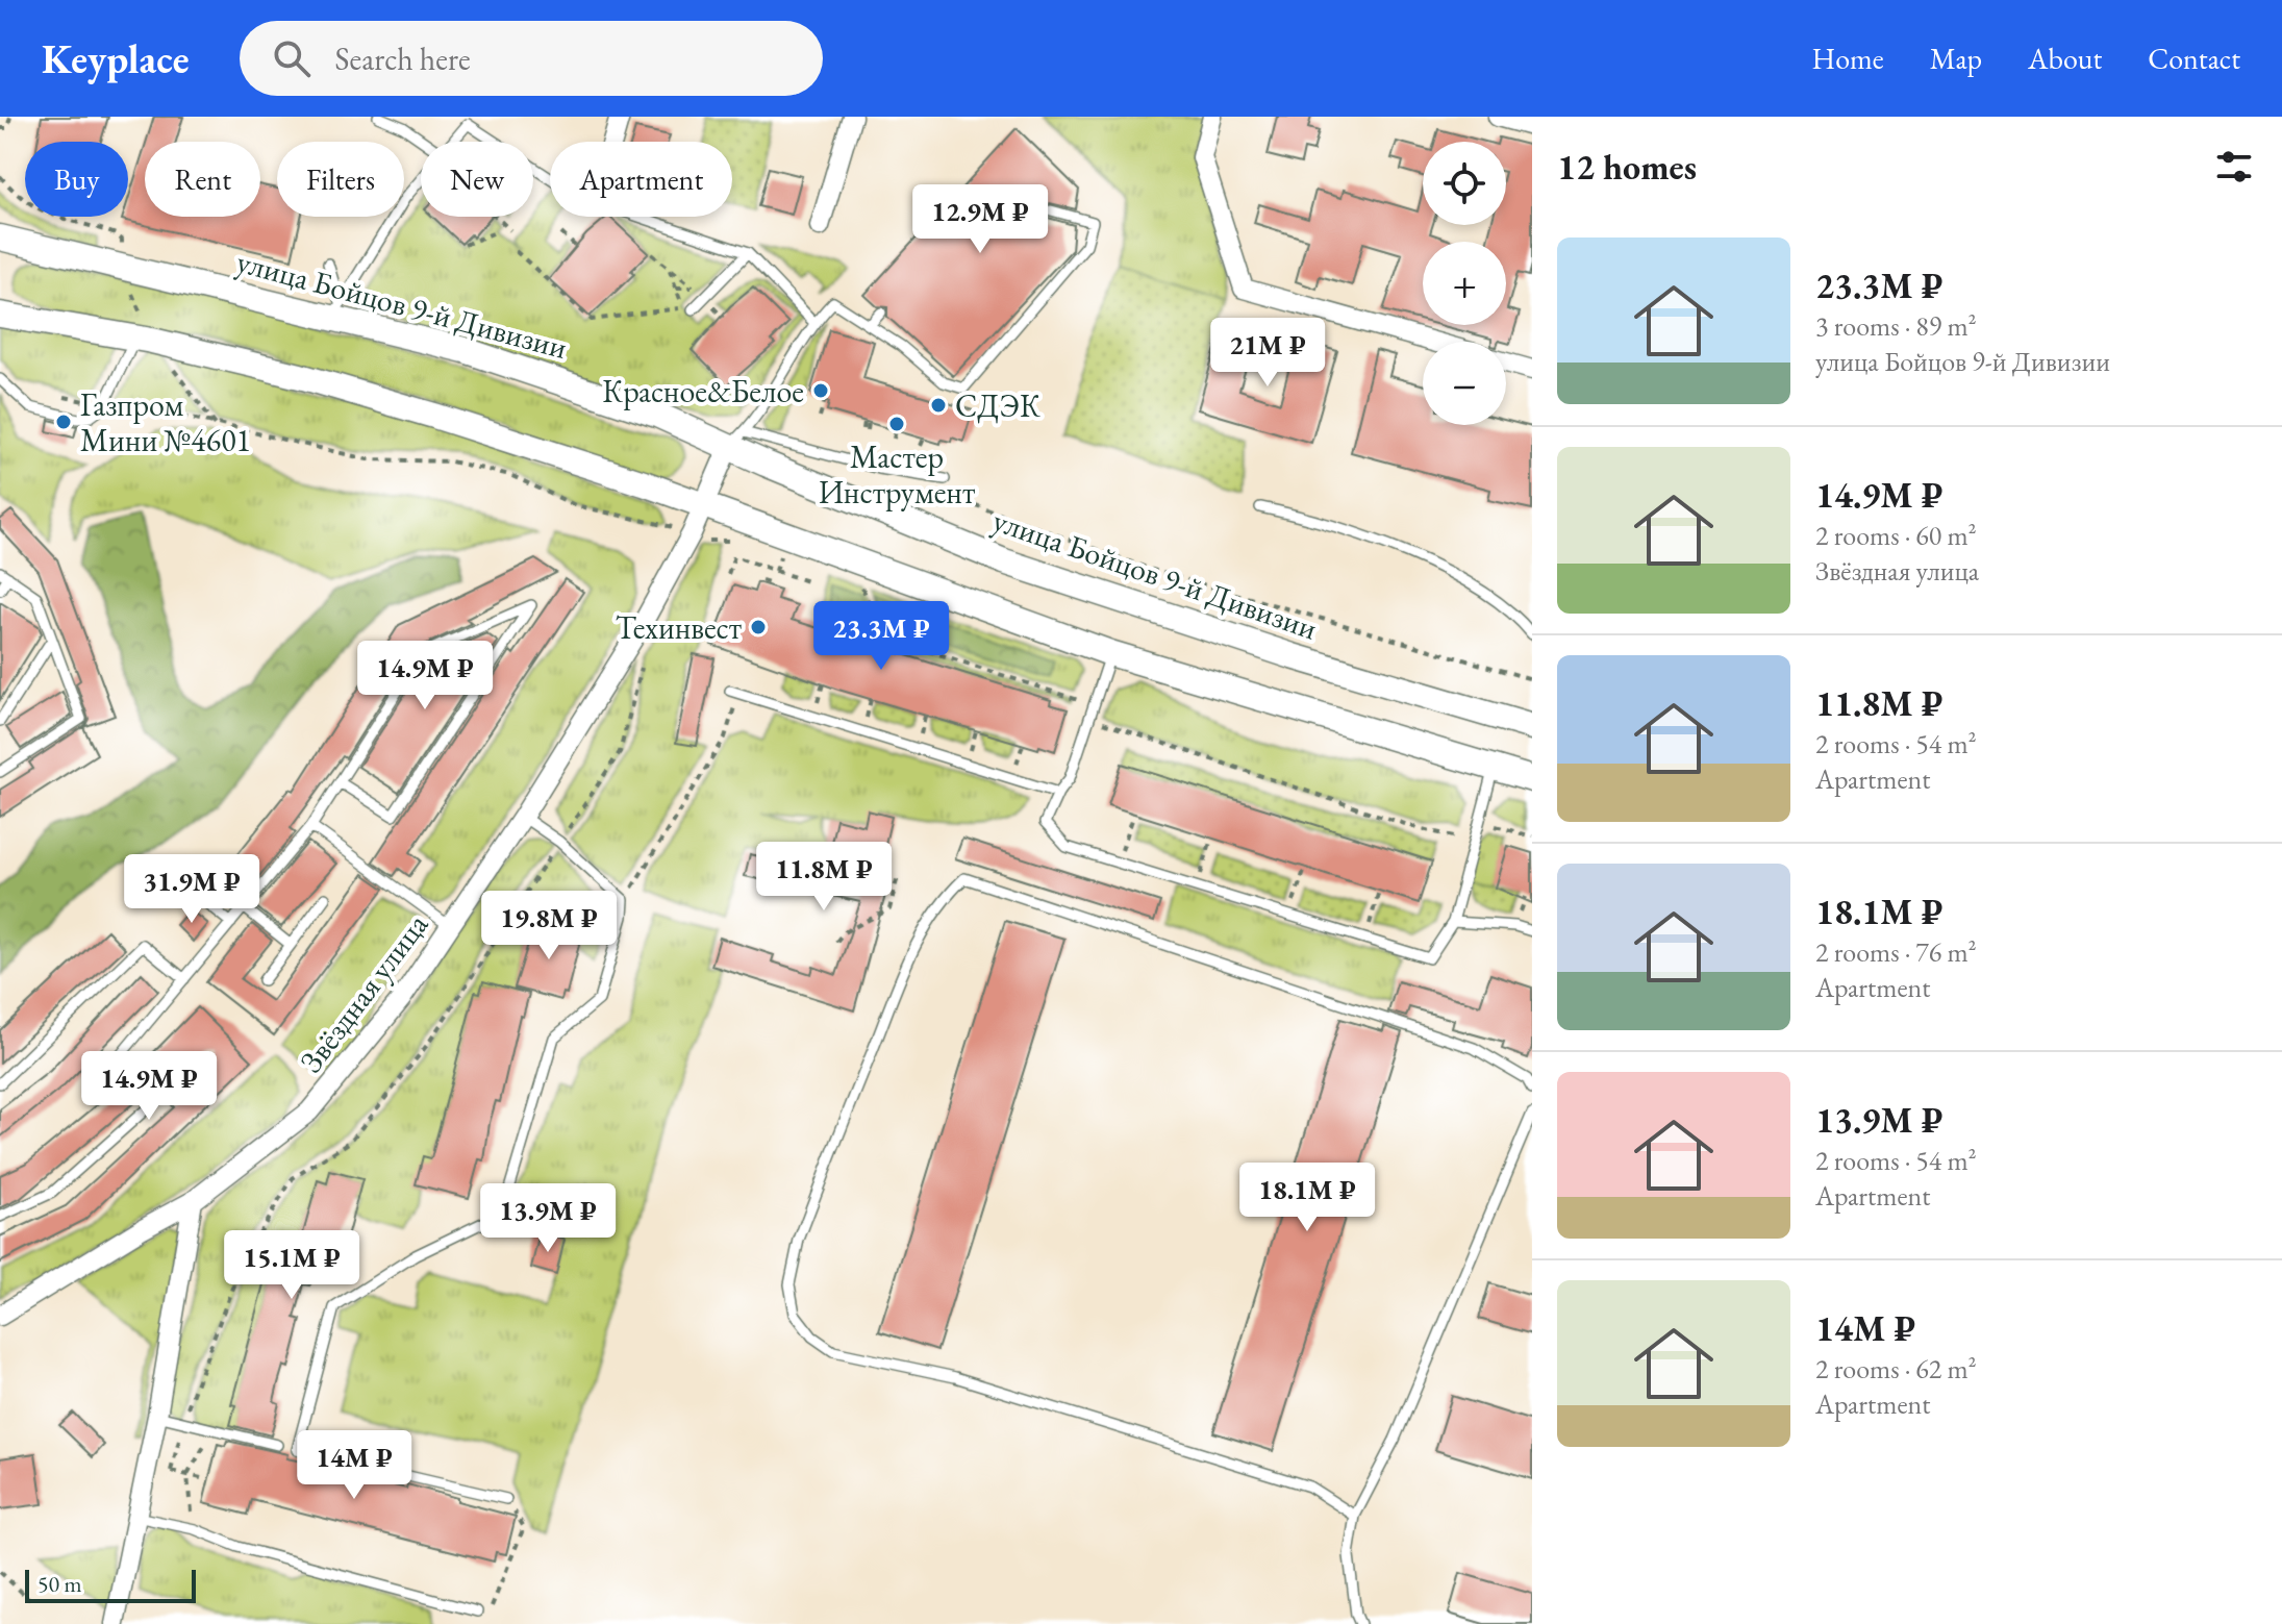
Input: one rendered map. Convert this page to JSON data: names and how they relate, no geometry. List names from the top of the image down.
{
  "streets": {
    "main road": ["улица Бойцов 9-й Дивизии"],
    "street": ["Звёздная улица"]
  },
  "crossings": [
    ["улица Бойцов 9-й Дивизии", "Звёздная улица"]
  ],
  "places": [
    "Красное&Белое",
    "СДЭК",
    "Газпром Мини №4601",
    "Мастер Инструмент",
    "Техинвест"
  ],
  "scale_bar": "50 m",
  "page": {
    "header": "Keyplace",
    "search": "Search here",
    "nav": [
      "Home",
      "Map",
      "About",
      "Contact"
    ],
    "heading": "12 homes",
    "map_buttons": ["+", "−"],
    "chip": [
      "Buy",
      "Rent",
      "Filters",
      "New",
      "Apartment"
    ],
    "price": [
      "12.9M ₽",
      "21M ₽",
      "23.3M ₽",
      "14.9M ₽",
      "11.8M ₽",
      "31.9M ₽",
      "19.8M ₽",
      "14.9M ₽",
      "18.1M ₽",
      "13.9M ₽",
      "15.1M ₽",
      "14M ₽"
    ],
    "list": [
      {
        "name": "23.3M ₽",
        "note": "3 rooms · 89 m² · улица Бойцов 9-й Дивизии"
      },
      {
        "name": "14.9M ₽",
        "note": "2 rooms · 60 m² · Звёздная улица"
      },
      {
        "name": "11.8M ₽",
        "note": "2 rooms · 54 m² · Apartment"
      },
      {
        "name": "18.1M ₽",
        "note": "2 rooms · 76 m² · Apartment"
      },
      {
        "name": "13.9M ₽",
        "note": "2 rooms · 54 m² · Apartment"
      },
      {
        "name": "14M ₽",
        "note": "2 rooms · 62 m² · Apartment"
      }
    ],
    "scale": "50 m"
  }
}
